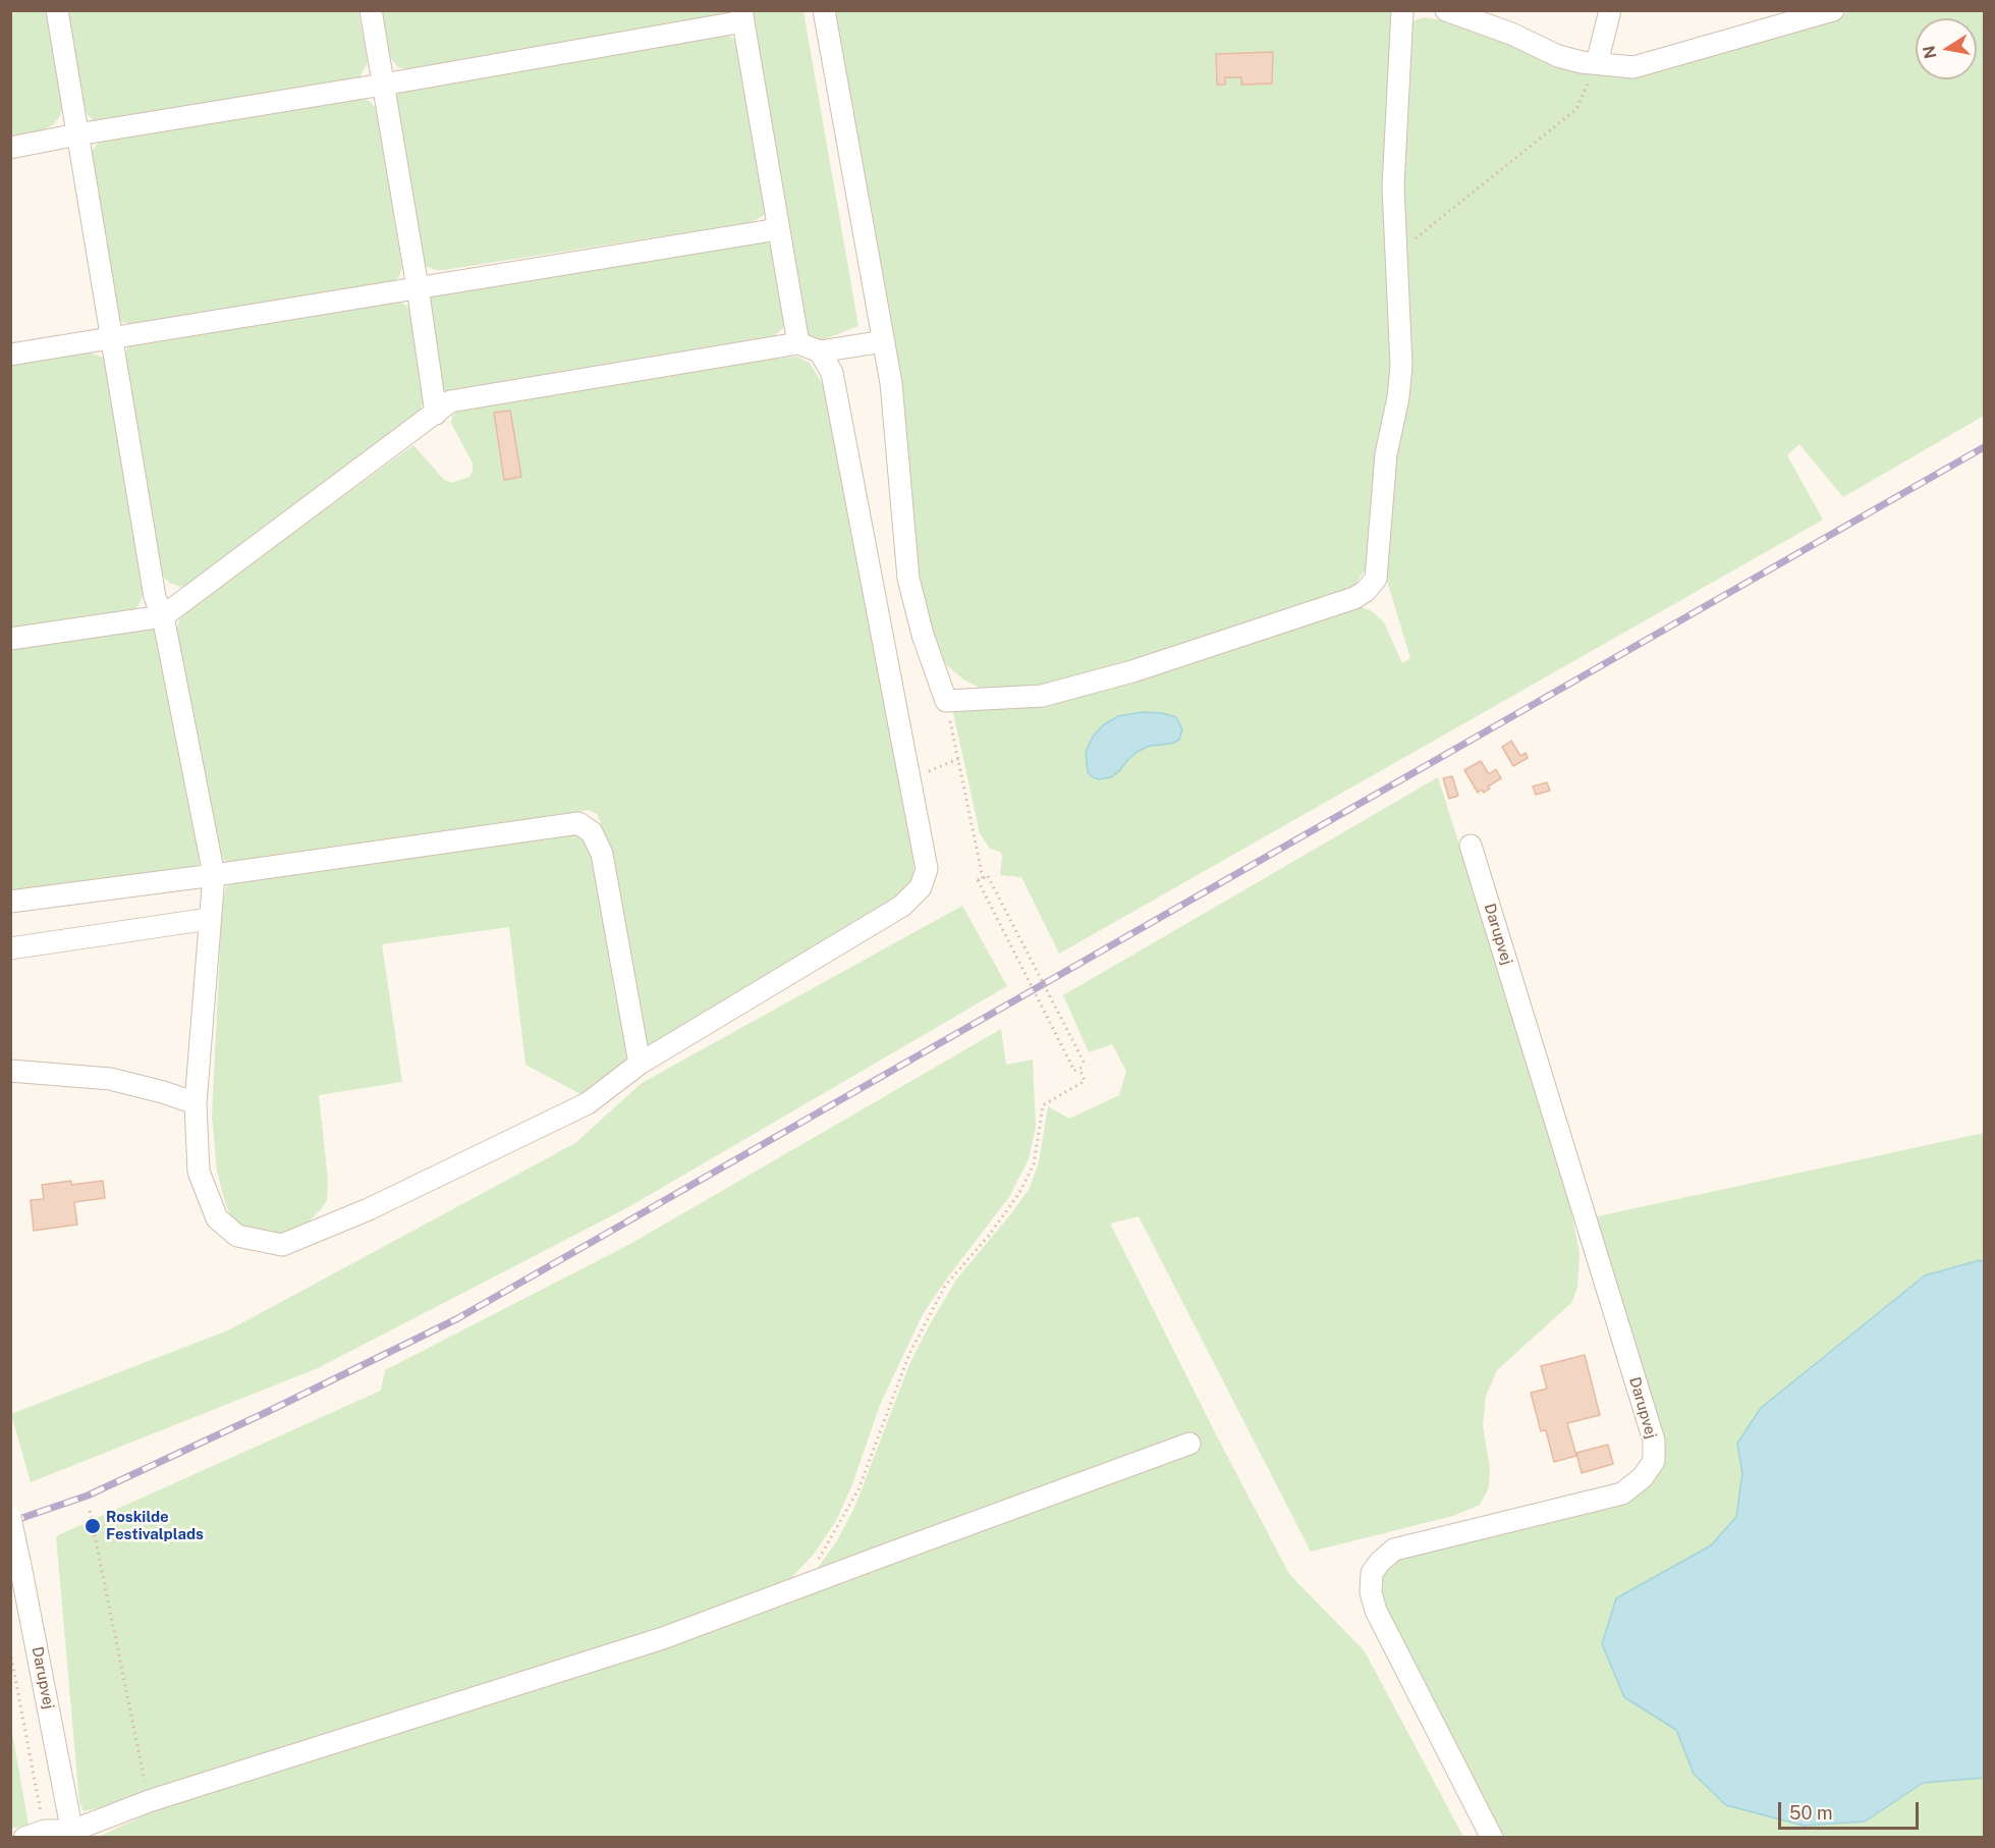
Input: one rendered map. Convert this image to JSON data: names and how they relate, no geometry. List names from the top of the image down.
{
  "streets": {
    "street": ["Darupvej"]
  },
  "places": ["Roskilde Festivalplads"],
  "scale_bar": "50 m",
  "north": "left"
}
